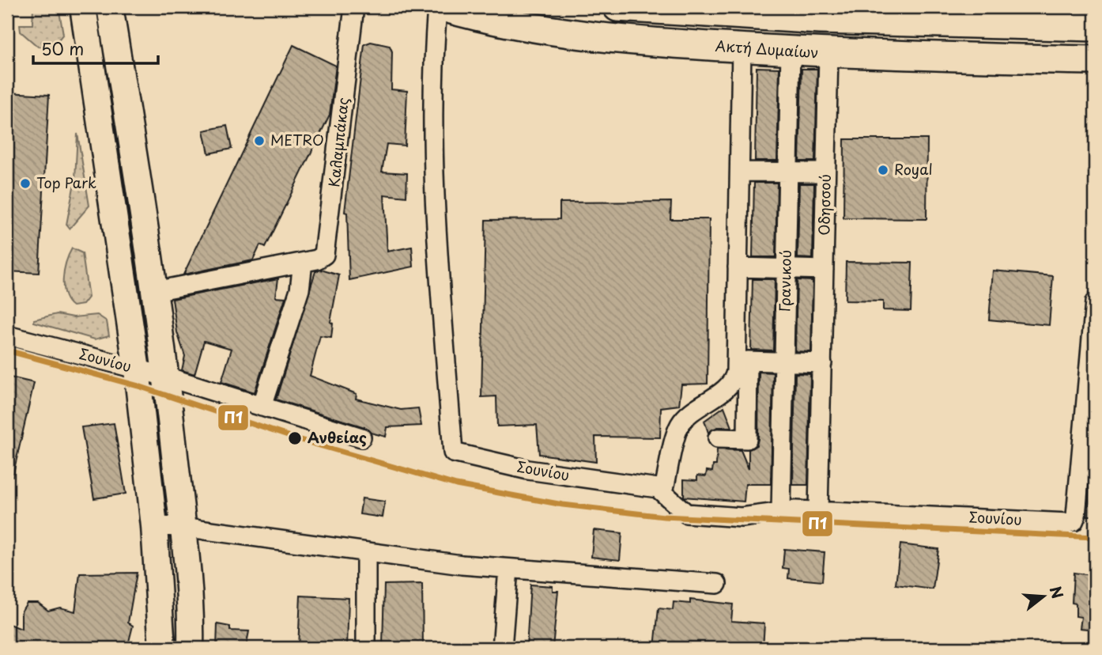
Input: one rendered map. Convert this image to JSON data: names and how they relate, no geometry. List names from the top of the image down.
{
  "streets": {
    "main road": ["Ακτή Δυμαίων"],
    "street": [
      "Καλαμπάκας",
      "Οδησσού",
      "Γρανικού",
      "Σουνίου"
    ]
  },
  "crossings": [
    ["Ακτή Δυμαίων", "Οδησσού"],
    ["Ακτή Δυμαίων", "Γρανικού"],
    ["Οδησσού", "Σουνίου"],
    ["Γρανικού", "Σουνίου"]
  ],
  "places": [
    "METRO",
    "Royal",
    "Top Park",
    "Ανθείας"
  ],
  "lines": ["transit line Π1"],
  "scale_bar": "50 m",
  "north": "right"
}
